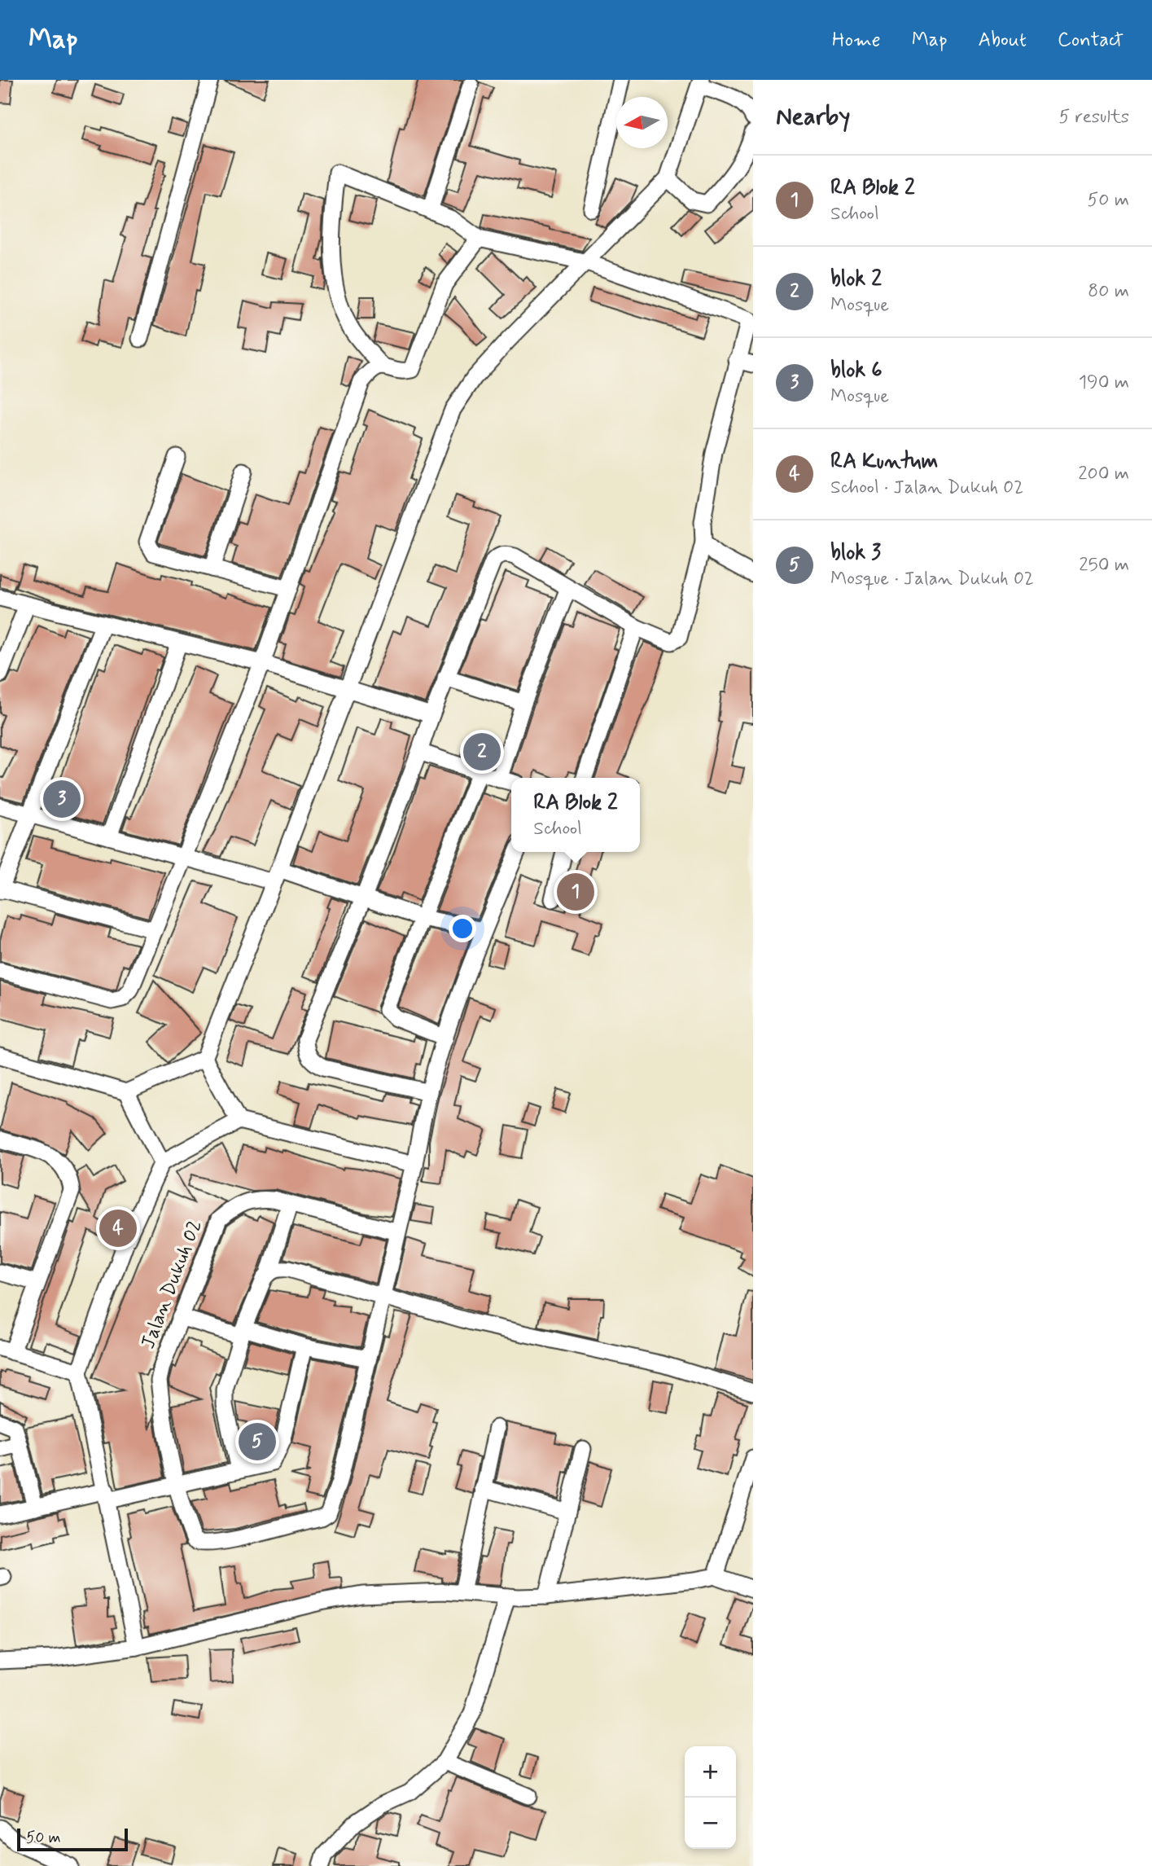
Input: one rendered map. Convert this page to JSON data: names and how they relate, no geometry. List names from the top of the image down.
{
  "streets": {
    "street": ["Jalan Dukuh 02"]
  },
  "scale_bar": "50 m",
  "north": "left",
  "page": {
    "header": "Map",
    "nav": [
      "Home",
      "Map",
      "About",
      "Contact"
    ],
    "heading": ["Nearby", "5 results"],
    "list": [
      {
        "mark": "1",
        "name": "RA Blok 2",
        "note": "School",
        "value": "50 m"
      },
      {
        "mark": "2",
        "name": "blok 2",
        "note": "Mosque",
        "value": "80 m"
      },
      {
        "mark": "3",
        "name": "blok 6",
        "note": "Mosque",
        "value": "190 m"
      },
      {
        "mark": "4",
        "name": "RA Kuntum",
        "note": "School · Jalan Dukuh 02",
        "value": "200 m"
      },
      {
        "mark": "5",
        "name": "blok 3",
        "note": "Mosque · Jalan Dukuh 02",
        "value": "250 m"
      }
    ],
    "pins": [
      "2",
      "3",
      "1",
      "4",
      "5"
    ],
    "popup": ["RA Blok 2", "School"],
    "map_buttons": ["+", "−"],
    "scale": "50 m"
  }
}
